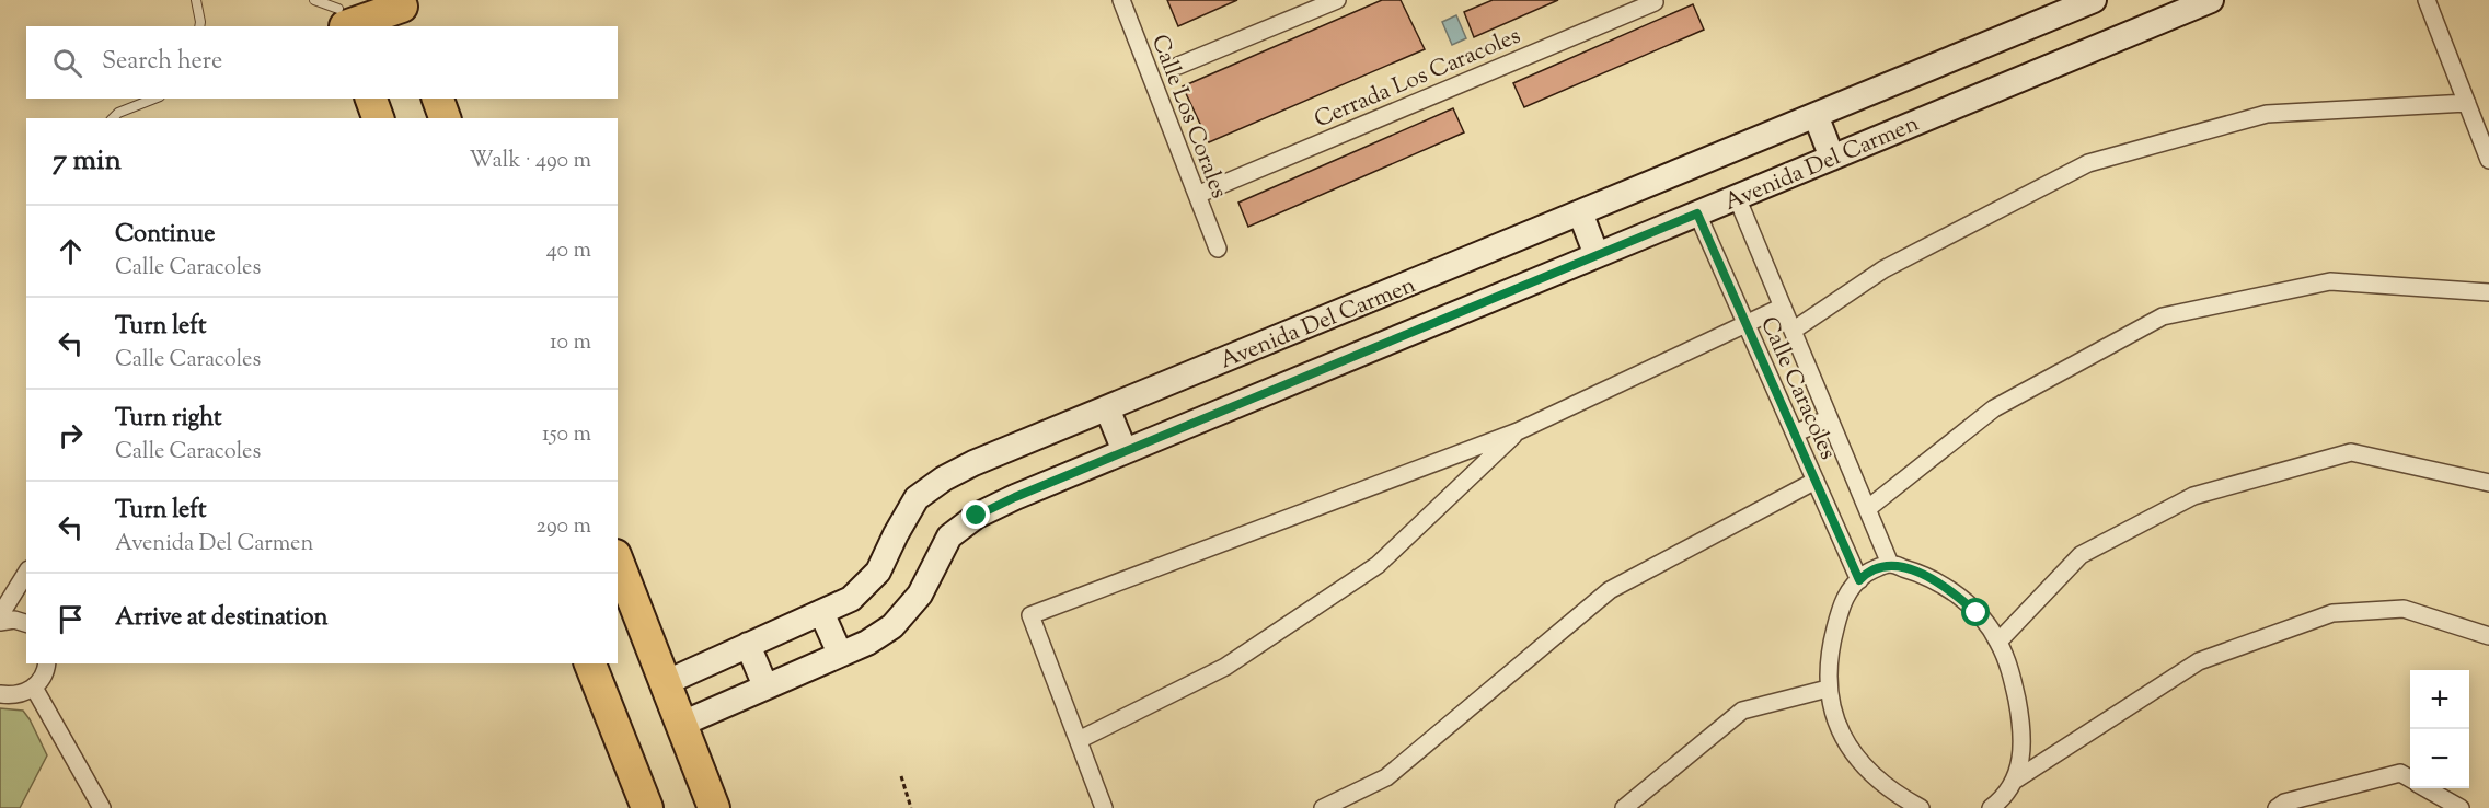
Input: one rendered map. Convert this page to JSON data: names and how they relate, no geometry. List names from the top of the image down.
{
  "streets": {
    "main road": ["Avenida Del Carmen"],
    "street": ["Cerrada Los Caracoles", "Calle Los Corales", "Calle Caracoles"]
  },
  "crossings": [
    ["Cerrada Los Caracoles", "Calle Los Corales"],
    ["Avenida Del Carmen", "Calle Caracoles"]
  ],
  "page": {
    "search": "Search here",
    "heading": ["7 min", "Walk · 490 m"],
    "list": [
      ["Continue", "Calle Caracoles", "40 m"],
      ["Turn left", "Calle Caracoles", "10 m"],
      ["Turn right", "Calle Caracoles", "150 m"],
      ["Turn left", "Avenida Del Carmen", "290 m"],
      "Arrive at destination"
    ],
    "map_buttons": ["+", "−"]
  }
}
